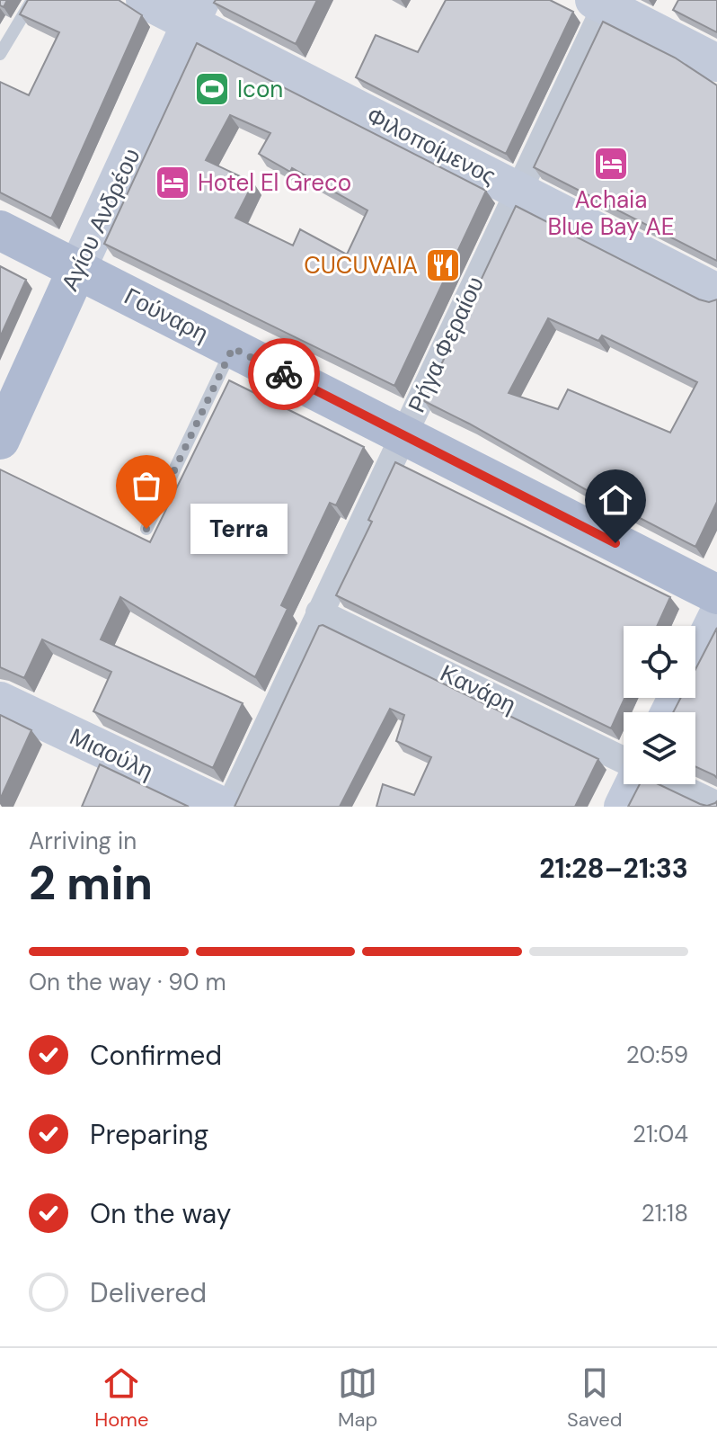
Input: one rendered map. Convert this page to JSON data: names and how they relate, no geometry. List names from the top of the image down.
{
  "streets": {
    "main road": ["Αγίου Ανδρέου", "Γούναρη"],
    "street": [
      "Φιλοποίμενος",
      "Ρήγα Φεραίου",
      "Κανάρη",
      "Μιαούλη"
    ]
  },
  "crossings": [
    ["Φιλοποίμενος", "Αγίου Ανδρέου"],
    ["Φιλοποίμενος", "Ρήγα Φεραίου"],
    ["Αγίου Ανδρέου", "Γούναρη"],
    ["Γούναρη", "Ρήγα Φεραίου"],
    ["Ρήγα Φεραίου", "Κανάρη"],
    ["Ρήγα Φεραίου", "Μιαούλη"]
  ],
  "places": {
    "sports": ["Icon"],
    "hotel": ["Achaia Blue Bay AE", "Hotel El Greco"],
    "restaurant": ["CUCUVAIA"],
    "other": ["Terra"]
  },
  "page": {
    "bubble": "Terra",
    "heading": ["2 min", "Arriving in", "21:28–21:33"],
    "bar": "On the way · 90 m",
    "list": [
      ["Confirmed", "20:59"],
      ["Preparing", "21:04"],
      ["On the way", "21:18"],
      "Delivered"
    ],
    "tabs": ["Home", "Map", "Saved"]
  }
}
